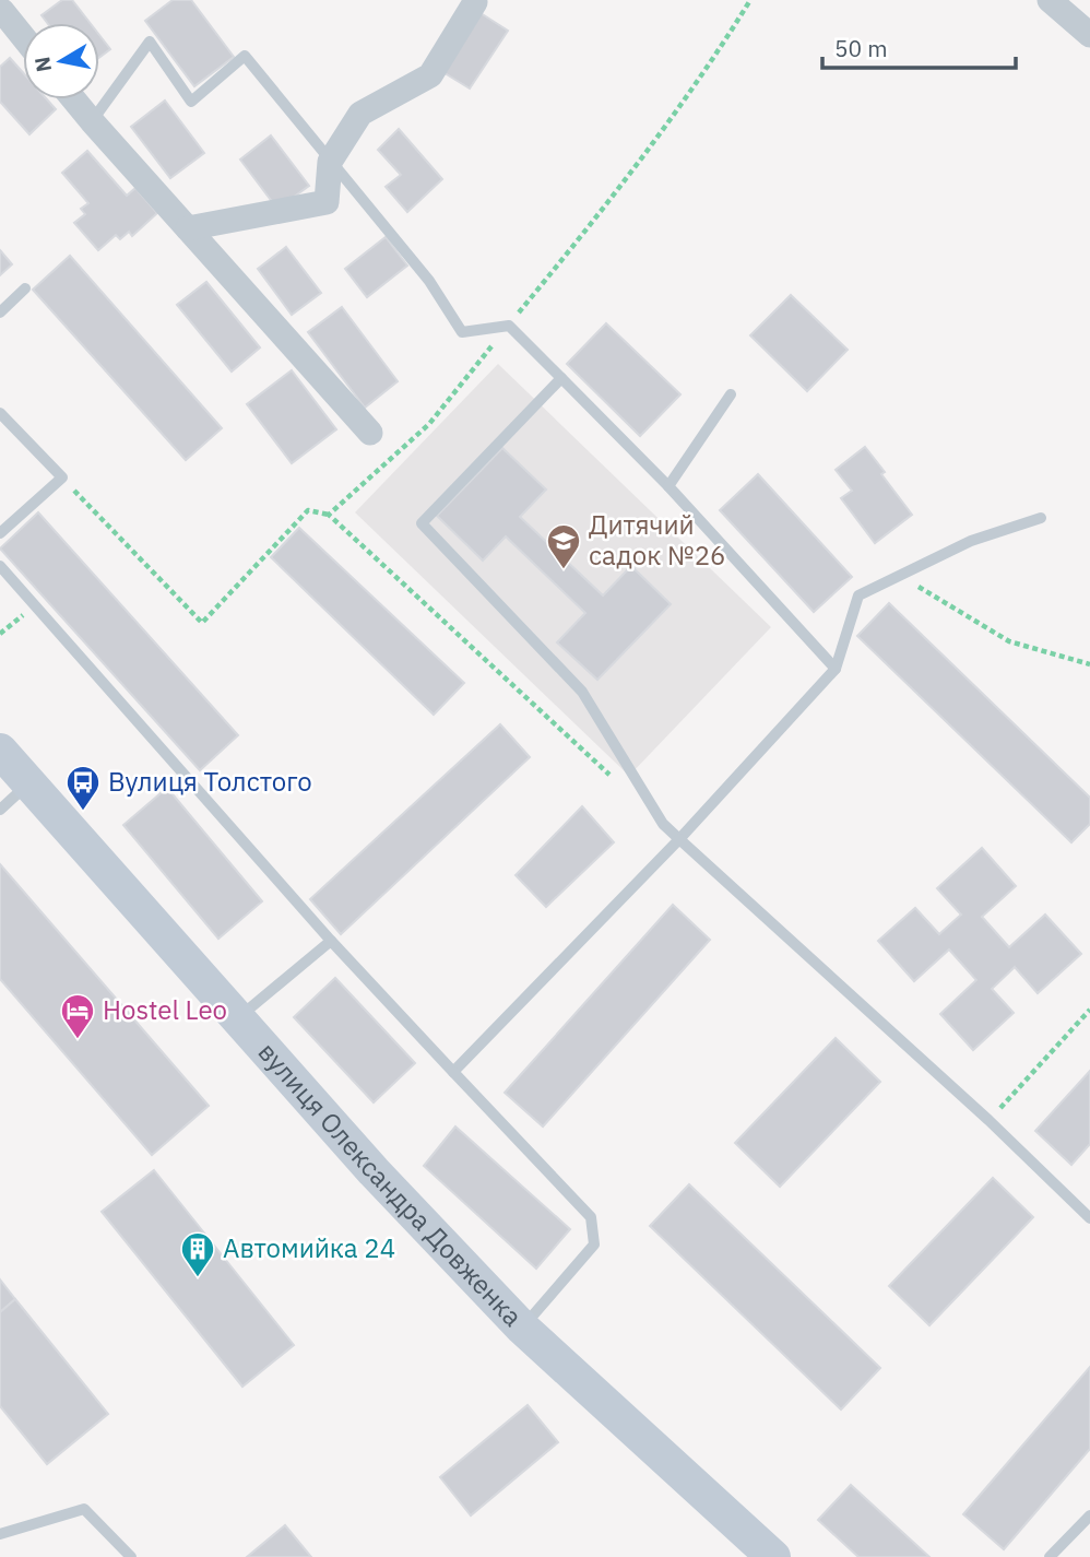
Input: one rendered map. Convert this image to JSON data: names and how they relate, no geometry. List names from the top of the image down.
{
  "streets": {
    "main road": ["вулиця Олександра Довженка"]
  },
  "places": {
    "school or university": ["Дитячий садок №26"],
    "bus stop": ["Вулиця Толстого"],
    "hotel": ["Hostel Leo"],
    "building": ["Автомийка 24"]
  },
  "scale_bar": "50 m",
  "north": "left"
}
